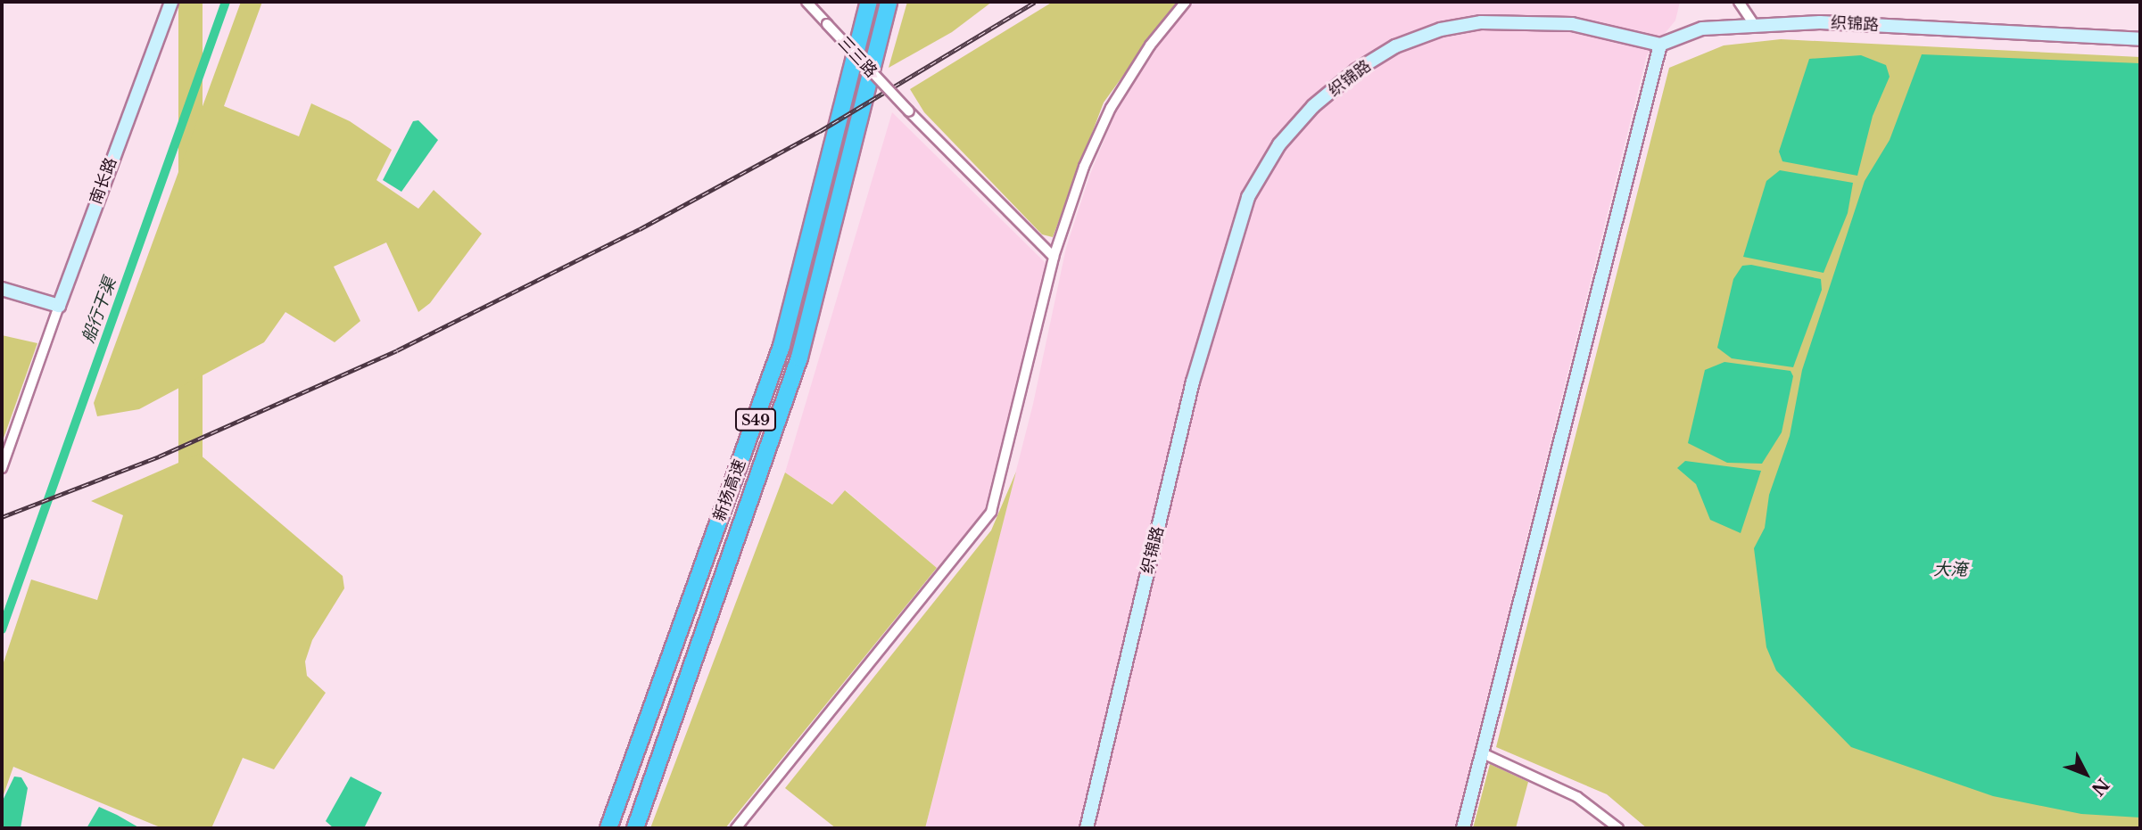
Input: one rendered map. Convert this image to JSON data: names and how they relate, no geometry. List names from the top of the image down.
{
  "streets": {
    "highway": ["S49", "新扬高速"],
    "street": ["织锦路", "三三路", "南长路"]
  },
  "water": ["船行干渠", "大淹"],
  "north": "bottom right"
}
